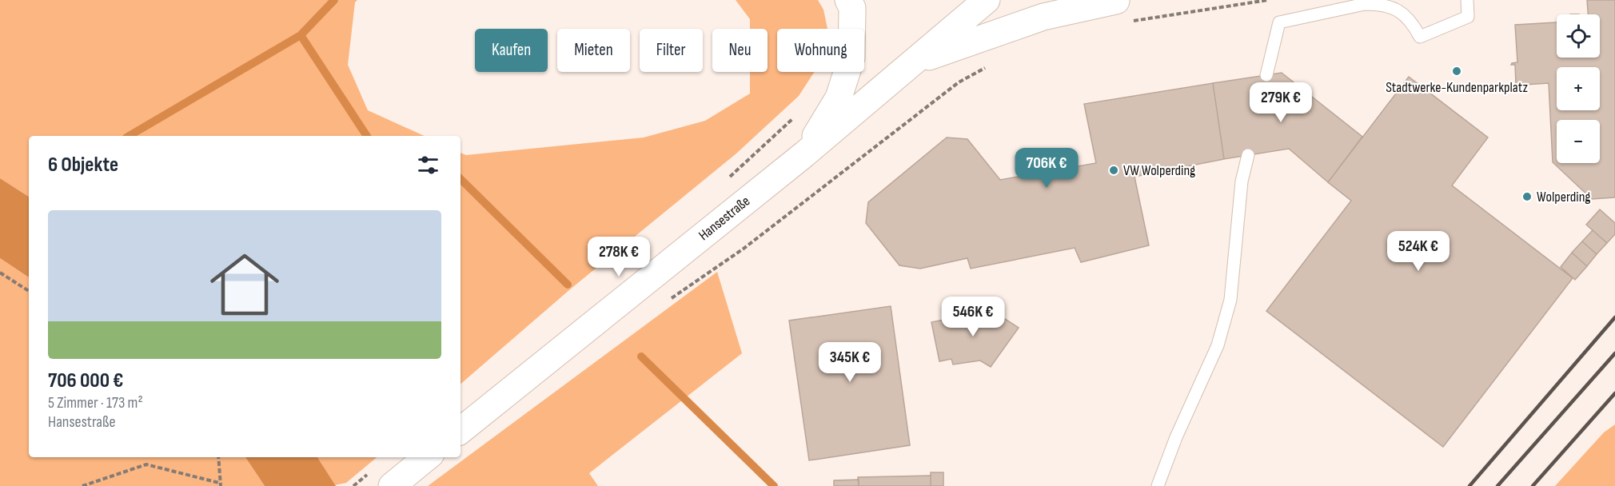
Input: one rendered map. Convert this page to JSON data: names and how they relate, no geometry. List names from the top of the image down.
{
  "streets": {
    "main road": ["Hansestraße"]
  },
  "places": ["Stadtwerke-Kundenparkplatz", "VW Wolperding", "Wolperding"],
  "page": {
    "map_buttons": ["+", "−"],
    "chip": [
      "Kaufen",
      "Mieten",
      "Filter",
      "Neu",
      "Wohnung"
    ],
    "price": [
      "279K €",
      "706K €",
      "524K €",
      "278K €",
      "546K €",
      "345K €"
    ],
    "heading": "6 Objekte",
    "list": [
      {
        "name": "706 000 €",
        "note": "5 Zimmer · 173 m² · Hansestraße"
      }
    ]
  }
}
